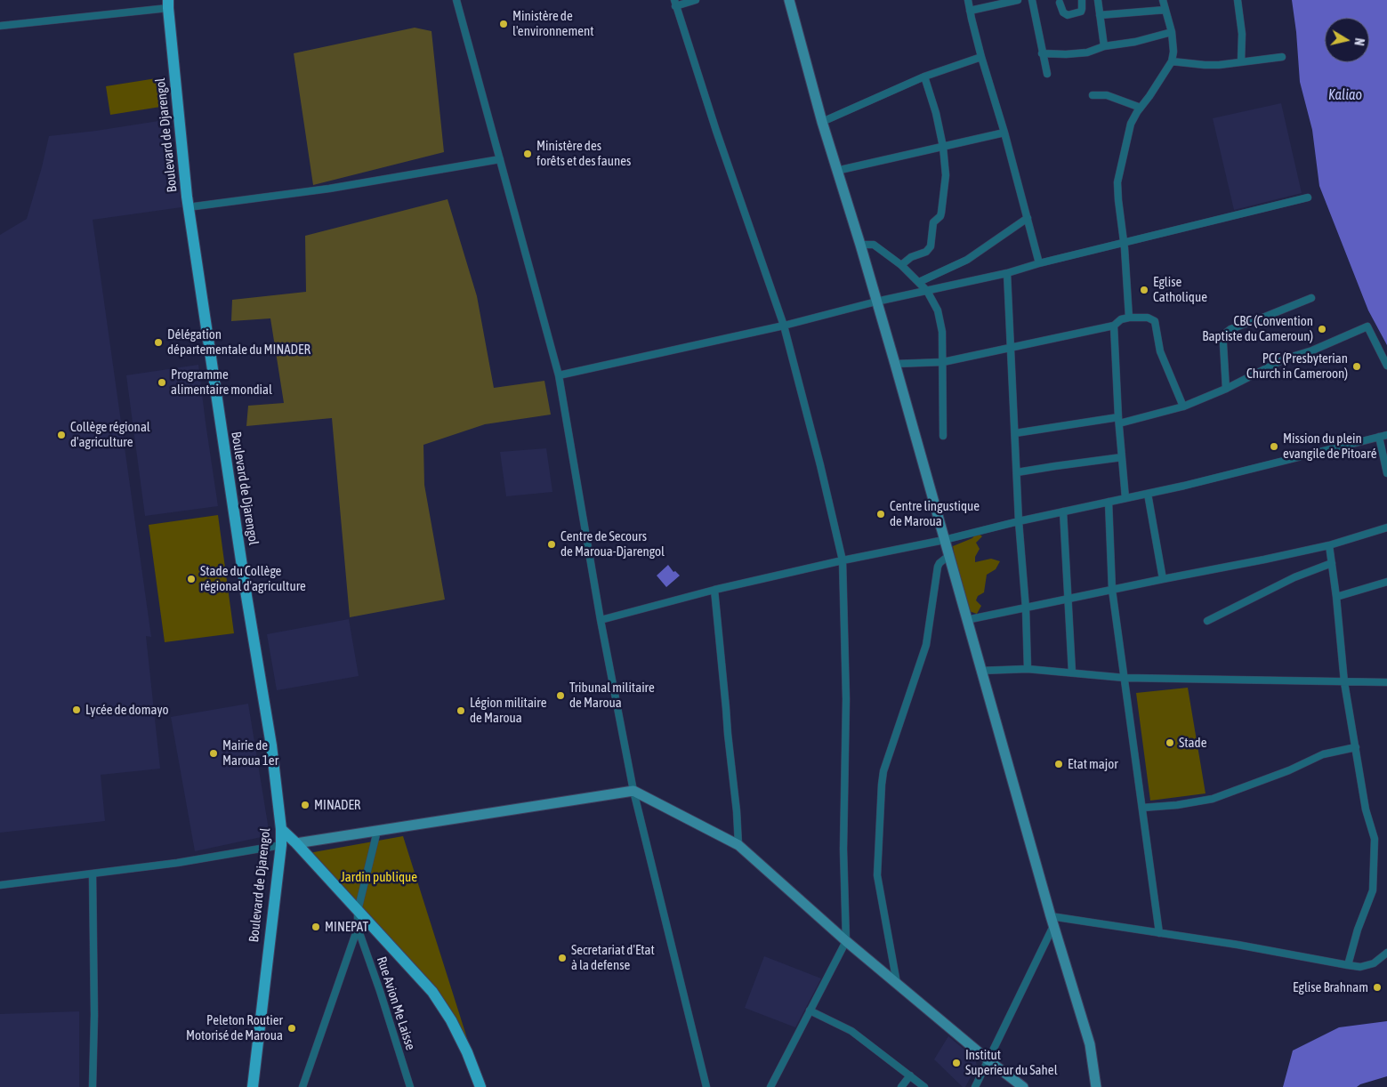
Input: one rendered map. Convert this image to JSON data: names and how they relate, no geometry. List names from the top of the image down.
{
  "streets": {
    "main road": ["Boulevard de Djarengol"],
    "street": ["Rue Avion Me Laisse"]
  },
  "water": ["Kaliao"],
  "parks": ["Jardin publique"],
  "places": [
    "Ministère de l'environnement",
    "Ministère des forêts et des faunes",
    "Eglise Catholique",
    "CBC (Convention Baptiste du Cameroun)",
    "Délégation départementale du MINADER",
    "PCC (Presbyterian Church in Cameroon)",
    "Programme alimentaire mondial",
    "Collège régional d'agriculture",
    "Mission du plein evangile de Pitoaré",
    "Centre lingustique de Maroua",
    "Centre de Secours de Maroua-Djarengol",
    "Stade du Collège régional d'agriculture",
    "Tribunal militaire de Maroua",
    "Lycée de domayo",
    "Légion militaire de Maroua",
    "Stade",
    "Mairie de Maroua 1er",
    "Etat major",
    "MINADER",
    "MINEPAT",
    "Secretariat d'Etat à la defense",
    "Eglise Brahnam",
    "Peleton Routier Motorisé de Maroua",
    "Institut Superieur du Sahel"
  ],
  "north": "right"
}
